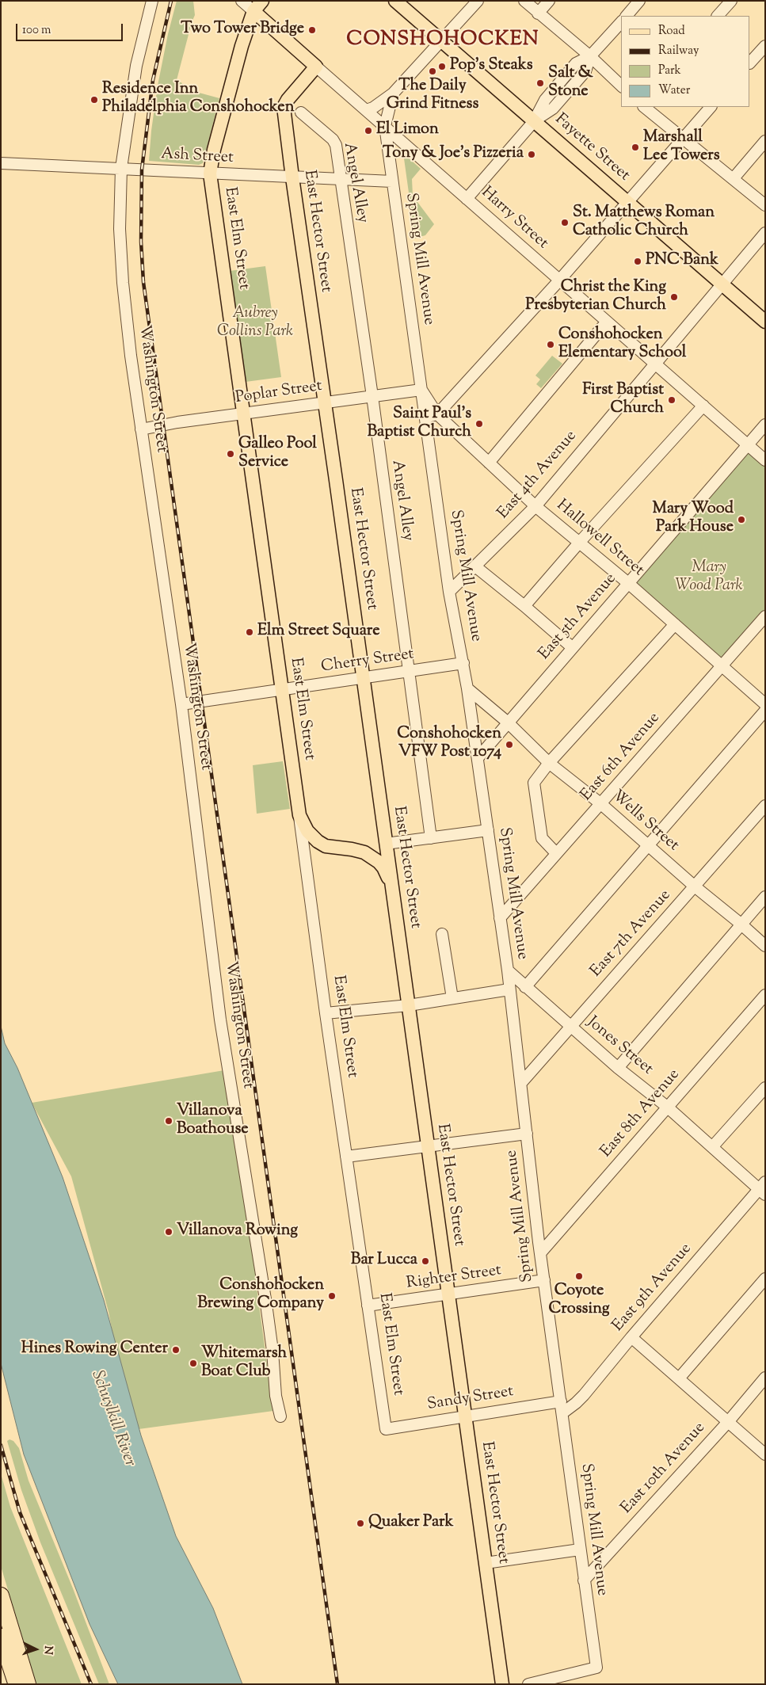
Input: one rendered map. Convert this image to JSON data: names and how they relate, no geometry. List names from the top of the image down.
{
  "streets": {
    "main road": [
      "Fayette Street",
      "Harry Street",
      "East Hector Street",
      "East Elm Street"
    ],
    "street": [
      "Ash Street",
      "Angel Alley",
      "Spring Mill Avenue",
      "Washington Street",
      "Poplar Street",
      "East 4th Avenue",
      "Hallowell Street",
      "East 5th Avenue",
      "Cherry Street",
      "East 6th Avenue",
      "Wells Street",
      "East 7th Avenue",
      "Jones Street",
      "East 8th Avenue",
      "Righter Street",
      "East 9th Avenue",
      "Sandy Street",
      "East 10th Avenue"
    ]
  },
  "crossings": [
    ["Fayette Street", "East 4th Avenue"],
    ["Ash Street", "Angel Alley"],
    ["Ash Street", "East Hector Street"],
    ["Ash Street", "East Elm Street"],
    ["Ash Street", "Spring Mill Avenue"],
    ["Ash Street", "Washington Street"],
    ["Angel Alley", "Poplar Street"],
    ["Angel Alley", "Cherry Street"],
    ["Harry Street", "East Hector Street"],
    ["Harry Street", "East Elm Street"],
    ["Harry Street", "Spring Mill Avenue"],
    ["Harry Street", "East 4th Avenue"],
    ["Harry Street", "East 5th Avenue"],
    ["East Hector Street", "Poplar Street"],
    ["East Hector Street", "Cherry Street"],
    ["East Hector Street", "Righter Street"],
    ["East Hector Street", "Sandy Street"],
    ["East Elm Street", "Poplar Street"],
    ["East Elm Street", "Cherry Street"],
    ["East Elm Street", "Righter Street"],
    ["East Elm Street", "Sandy Street"],
    ["Spring Mill Avenue", "Poplar Street"],
    ["Spring Mill Avenue", "East 4th Avenue"],
    ["Spring Mill Avenue", "Hallowell Street"],
    ["Spring Mill Avenue", "East 5th Avenue"],
    ["Spring Mill Avenue", "Cherry Street"],
    ["Spring Mill Avenue", "East 6th Avenue"],
    ["Spring Mill Avenue", "Wells Street"],
    ["Spring Mill Avenue", "East 7th Avenue"],
    ["Spring Mill Avenue", "Jones Street"],
    ["Spring Mill Avenue", "East 8th Avenue"],
    ["Spring Mill Avenue", "Righter Street"],
    ["Spring Mill Avenue", "East 9th Avenue"],
    ["Spring Mill Avenue", "Sandy Street"],
    ["Spring Mill Avenue", "East 10th Avenue"],
    ["Washington Street", "Poplar Street"],
    ["Washington Street", "Cherry Street"],
    ["Poplar Street", "Hallowell Street"],
    ["East 4th Avenue", "Hallowell Street"],
    ["Hallowell Street", "East 5th Avenue"],
    ["Hallowell Street", "East 6th Avenue"],
    ["East 5th Avenue", "Wells Street"],
    ["East 6th Avenue", "Wells Street"],
    ["Wells Street", "East 7th Avenue"],
    ["East 7th Avenue", "Jones Street"],
    ["Jones Street", "East 8th Avenue"],
    ["Jones Street", "East 9th Avenue"]
  ],
  "districts": ["CONSHOHOCKEN"],
  "water": ["Schuylkill River"],
  "parks": ["Aubrey Collins Park", "Mary Wood Park"],
  "places": [
    "Two Tower Bridge",
    "Pop's Steaks",
    "The Daily Grind Fitness",
    "Salt & Stone",
    "Residence Inn Philadelphia Conshohocken",
    "El Limon",
    "Marshall Lee Towers",
    "Tony & Joe's Pizzeria",
    "St. Matthews Roman Catholic Church",
    "PNC Bank",
    "Christ the King Presbyterian Church",
    "Conshohocken Elementary School",
    "First Baptist Church",
    "Saint Paul's Baptist Church",
    "Galleo Pool Service",
    "Mary Wood Park House",
    "Elm Street Square",
    "Conshohocken VFW Post 1074",
    "Villanova Boathouse",
    "Villanova Rowing",
    "Bar Lucca",
    "Coyote Crossing",
    "Conshohocken Brewing Company",
    "Hines Rowing Center",
    "Whitemarsh Boat Club",
    "Quaker Park"
  ],
  "legend": [
    "Road",
    "Railway",
    "Park",
    "Water"
  ],
  "scale_bar": "100 m",
  "north": "right"
}
